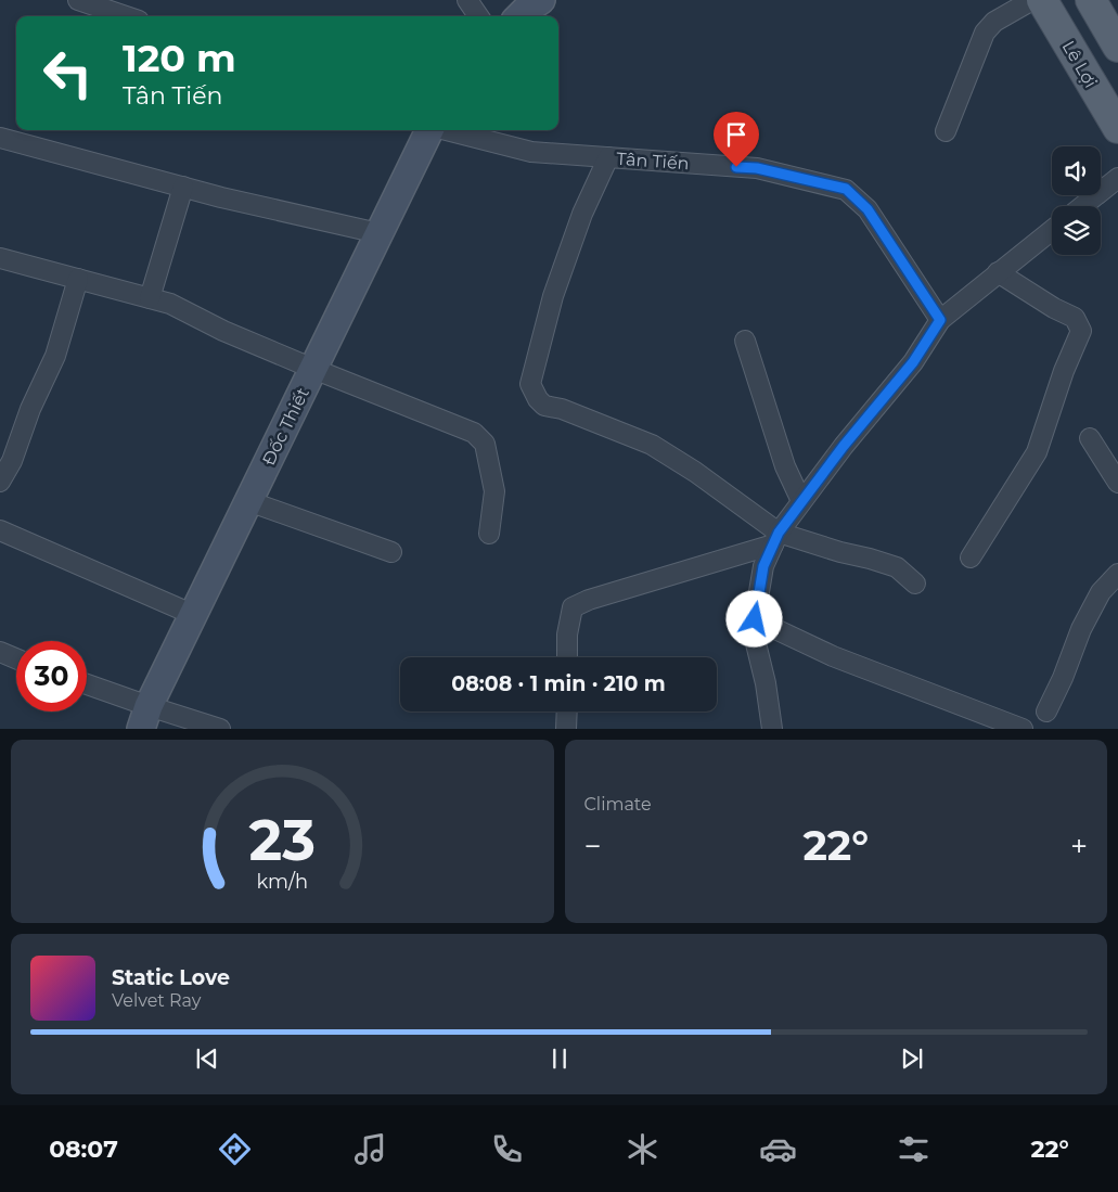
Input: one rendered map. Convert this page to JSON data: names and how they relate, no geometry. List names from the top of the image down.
{
  "streets": {
    "main road": ["Lê Lợi"],
    "street": ["Tân Tiến", "Đốc Thiết"]
  },
  "page": {
    "turn": ["120 m", "Tân Tiến"],
    "limit": "30",
    "trip": "08:08 · 1 min · 210 m",
    "tile": "Climate",
    "heat": ["−", "22°", "+"],
    "song": ["Static Love", "Velvet Ray"],
    "tabs": ["08:07", "22°"],
    "gauge": ["23", "km/h"]
  }
}
